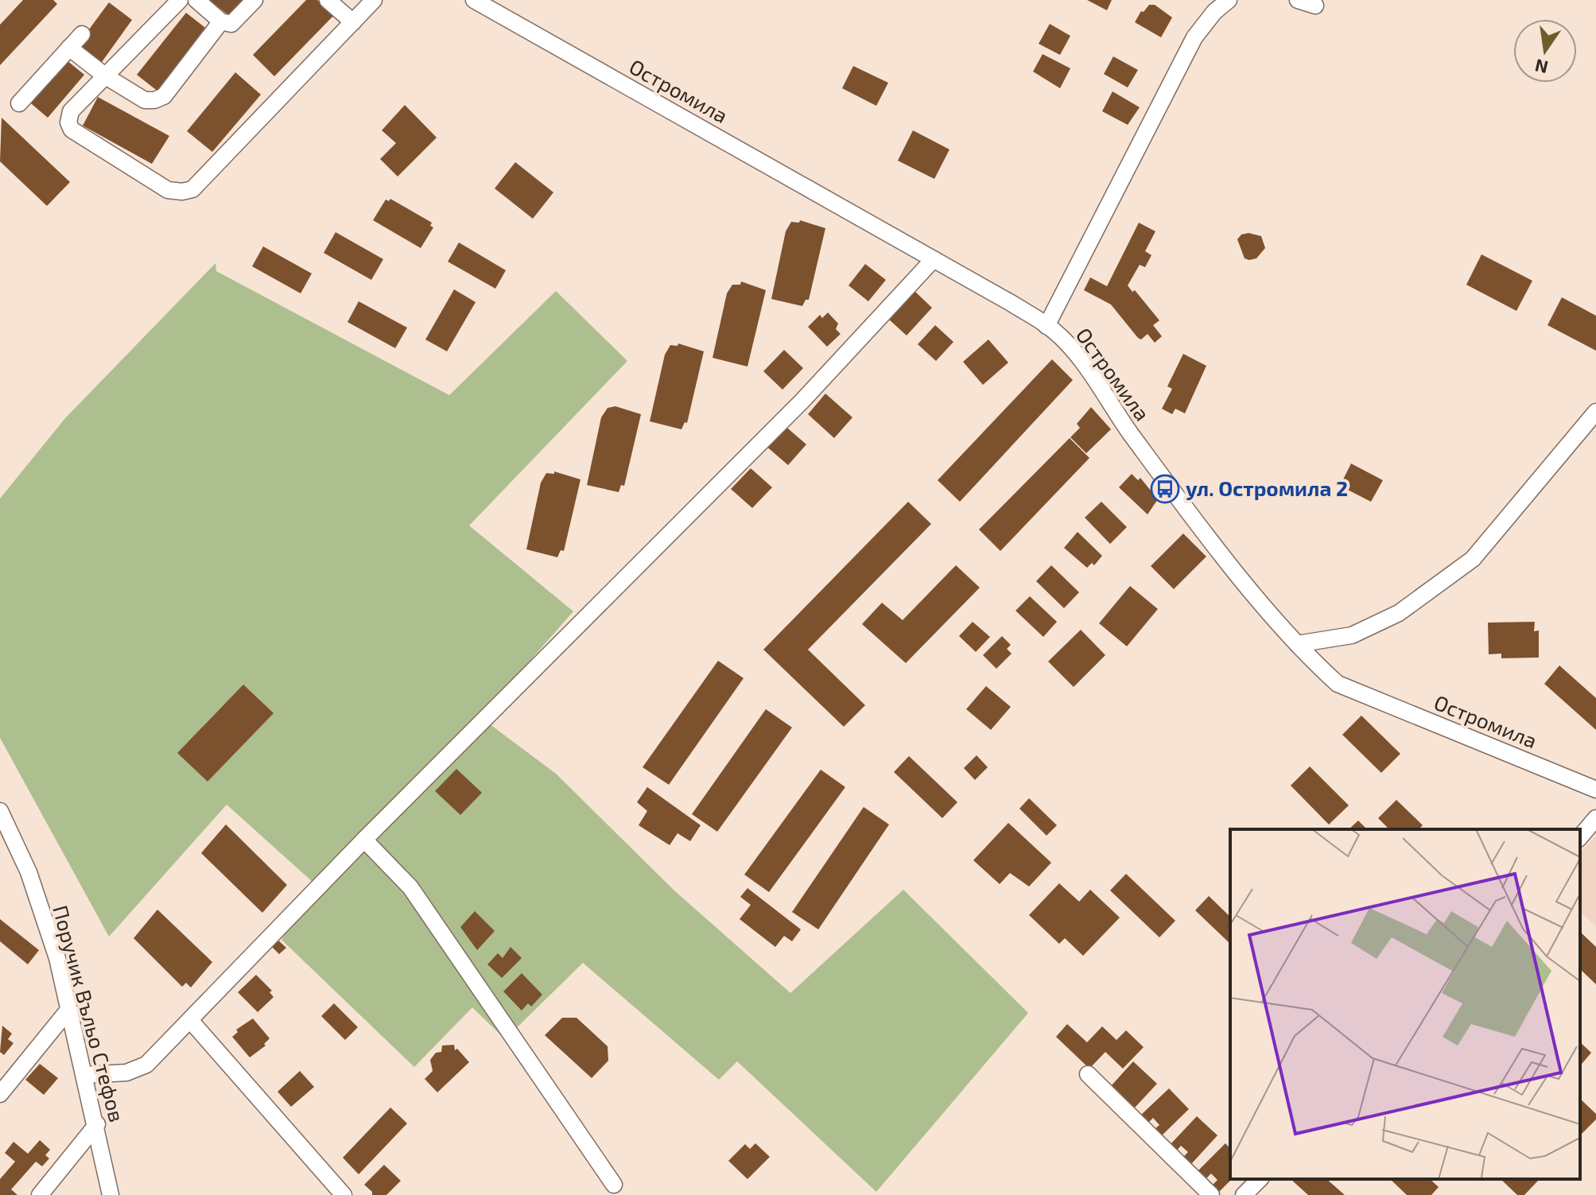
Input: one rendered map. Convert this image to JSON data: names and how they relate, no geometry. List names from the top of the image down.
{
  "streets": {
    "street": ["Остромила", "Поручик Въльо Стефов"]
  },
  "places": {
    "bus stop": ["ул. Остромила 2"]
  },
  "north": "bottom"
}
